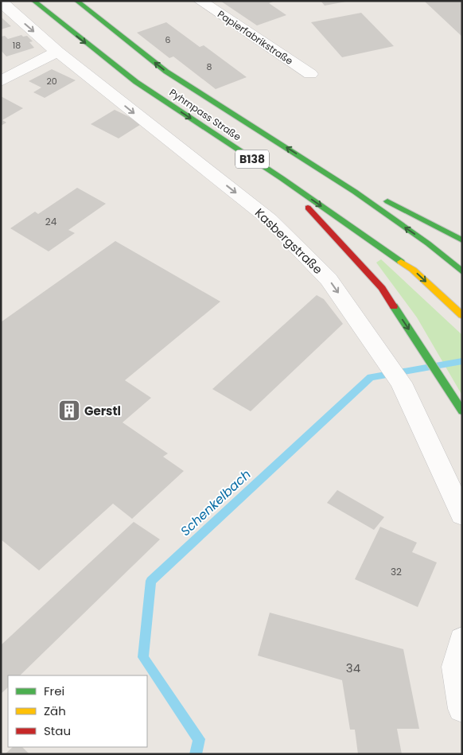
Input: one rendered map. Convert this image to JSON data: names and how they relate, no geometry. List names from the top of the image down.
{
  "streets": {
    "main road": ["Pyhrnpass Straße", "B138"],
    "street": ["Papierfabrikstraße", "Kasbergstraße"]
  },
  "one_way": ["Kasbergstraße"],
  "water": ["Schenkelbach"],
  "places": {
    "building": ["Gerstl"]
  },
  "house_numbers": [
    "6",
    "18",
    "8",
    "20",
    "24",
    "32",
    "34"
  ],
  "legend": ["Frei", "Zäh", "Stau"]
}
